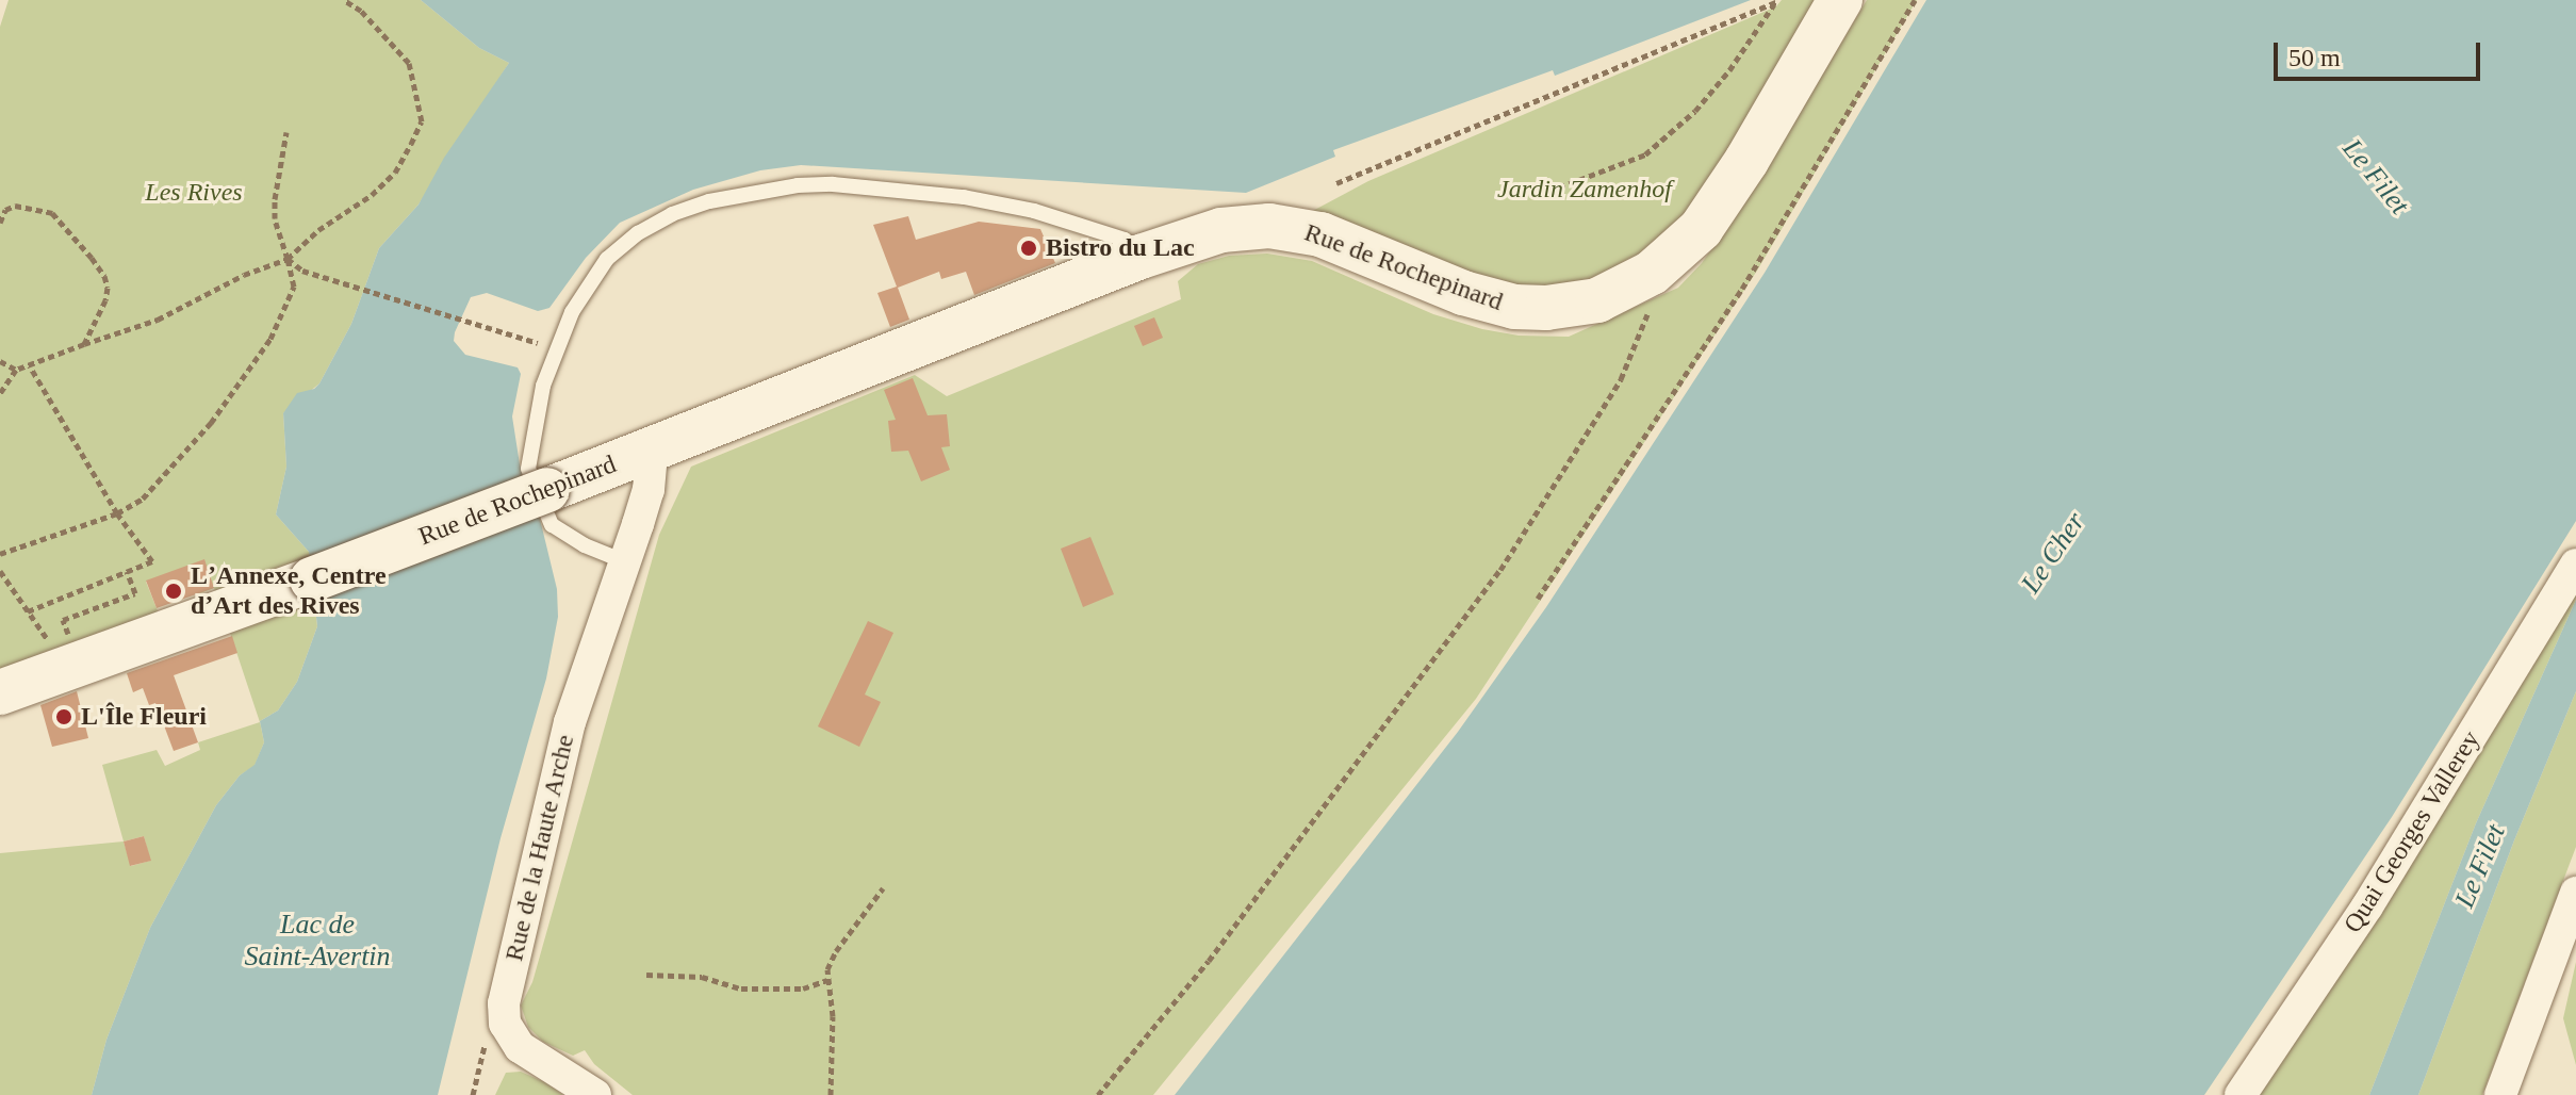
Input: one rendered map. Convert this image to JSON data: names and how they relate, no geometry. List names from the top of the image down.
{
  "streets": {
    "street": ["Rue de Rochepinard", "Quai Georges Vallerey", "Rue de la Haute Arche"]
  },
  "crossings": [
    ["Rue de Rochepinard", "Rue de la Haute Arche"]
  ],
  "water": ["Le Filet", "Le Cher", "Lac de Saint-Avertin"],
  "parks": ["Jardin Zamenhof", "Les Rives"],
  "places": ["Bistro du Lac", "LʼAnnexe, Centre dʼArt des Rives", "L'Île Fleuri"],
  "scale_bar": "50 m"
}
